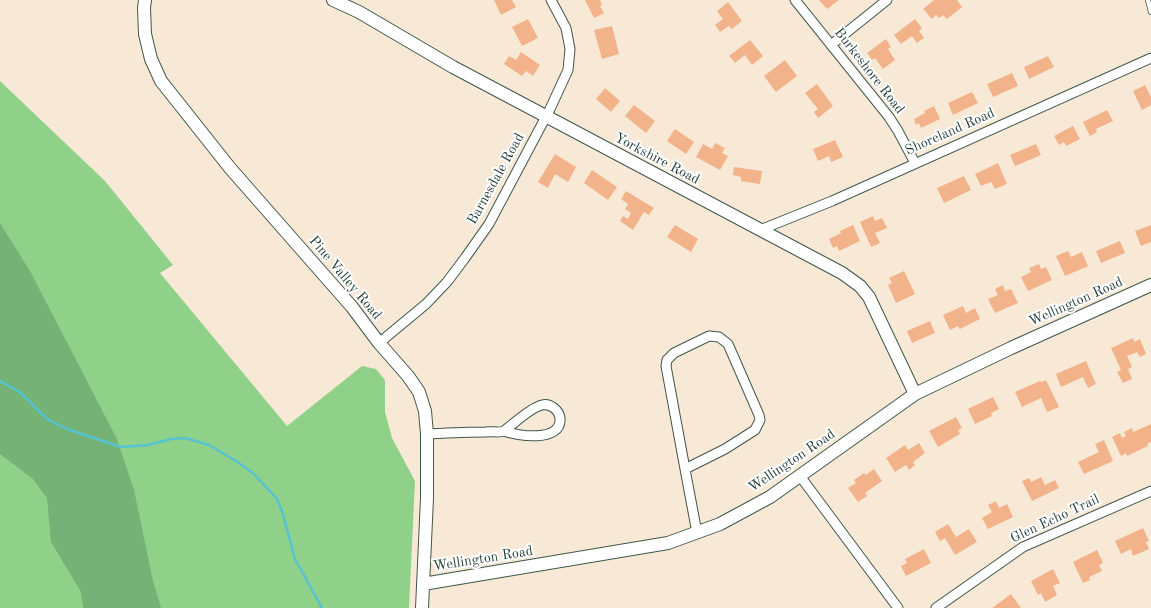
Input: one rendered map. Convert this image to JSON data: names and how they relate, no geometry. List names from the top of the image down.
{
  "streets": {
    "street": [
      "Burkeshore Road",
      "Shoreland Road",
      "Yorkshire Road",
      "Barnesdale Road",
      "Pine Valley Road",
      "Wellington Road",
      "Glen Echo Trail"
    ]
  },
  "crossings": [
    ["Burkeshore Road", "Shoreland Road"],
    ["Shoreland Road", "Yorkshire Road"],
    ["Yorkshire Road", "Barnesdale Road"],
    ["Yorkshire Road", "Wellington Road"],
    ["Barnesdale Road", "Pine Valley Road"],
    ["Pine Valley Road", "Wellington Road"]
  ]
}
